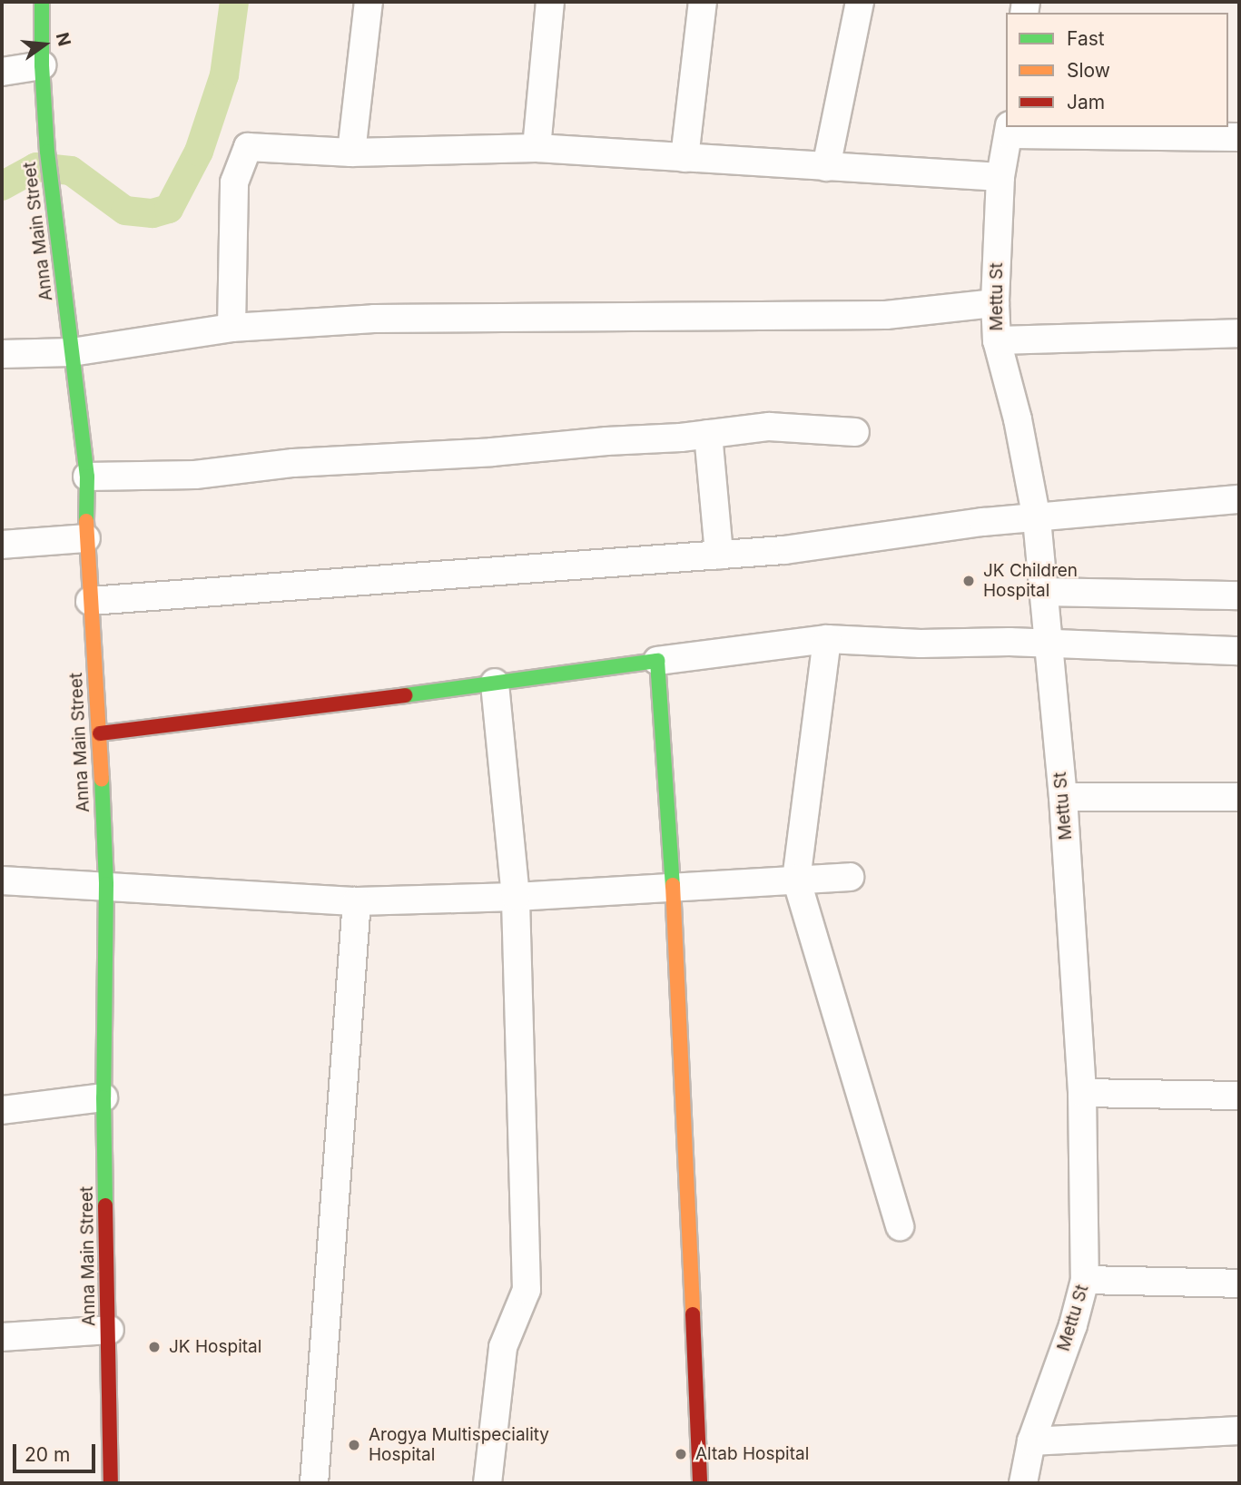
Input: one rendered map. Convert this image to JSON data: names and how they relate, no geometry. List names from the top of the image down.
{
  "streets": {
    "street": ["Anna Main Street", "Mettu St"]
  },
  "places": [
    "JK Children Hospital",
    "JK Hospital",
    "Arogya Multispeciality Hospital",
    "Altab Hospital"
  ],
  "legend": ["Fast", "Slow", "Jam"],
  "scale_bar": "20 m",
  "north": "right"
}
